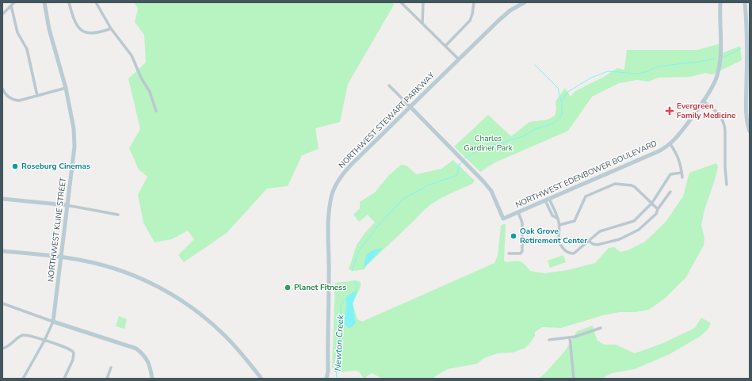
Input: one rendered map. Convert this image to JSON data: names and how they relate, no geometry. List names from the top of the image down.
{
  "streets": {
    "street": ["NORTHWEST STEWART PARKWAY", "NORTHWEST EDENBOWER BOULEVARD", "NORTHWEST KLINE STREET"]
  },
  "crossings": [
    ["NORTHWEST STEWART PARKWAY", "NORTHWEST EDENBOWER BOULEVARD"]
  ],
  "water": ["Newton Creek"],
  "parks": ["Charles Gardiner Park"],
  "places": {
    "health": ["Evergreen Family Medicine"],
    "other": ["Roseburg Cinemas", "Oak Grove Retirement Center", "Planet Fitness"]
  }
}
